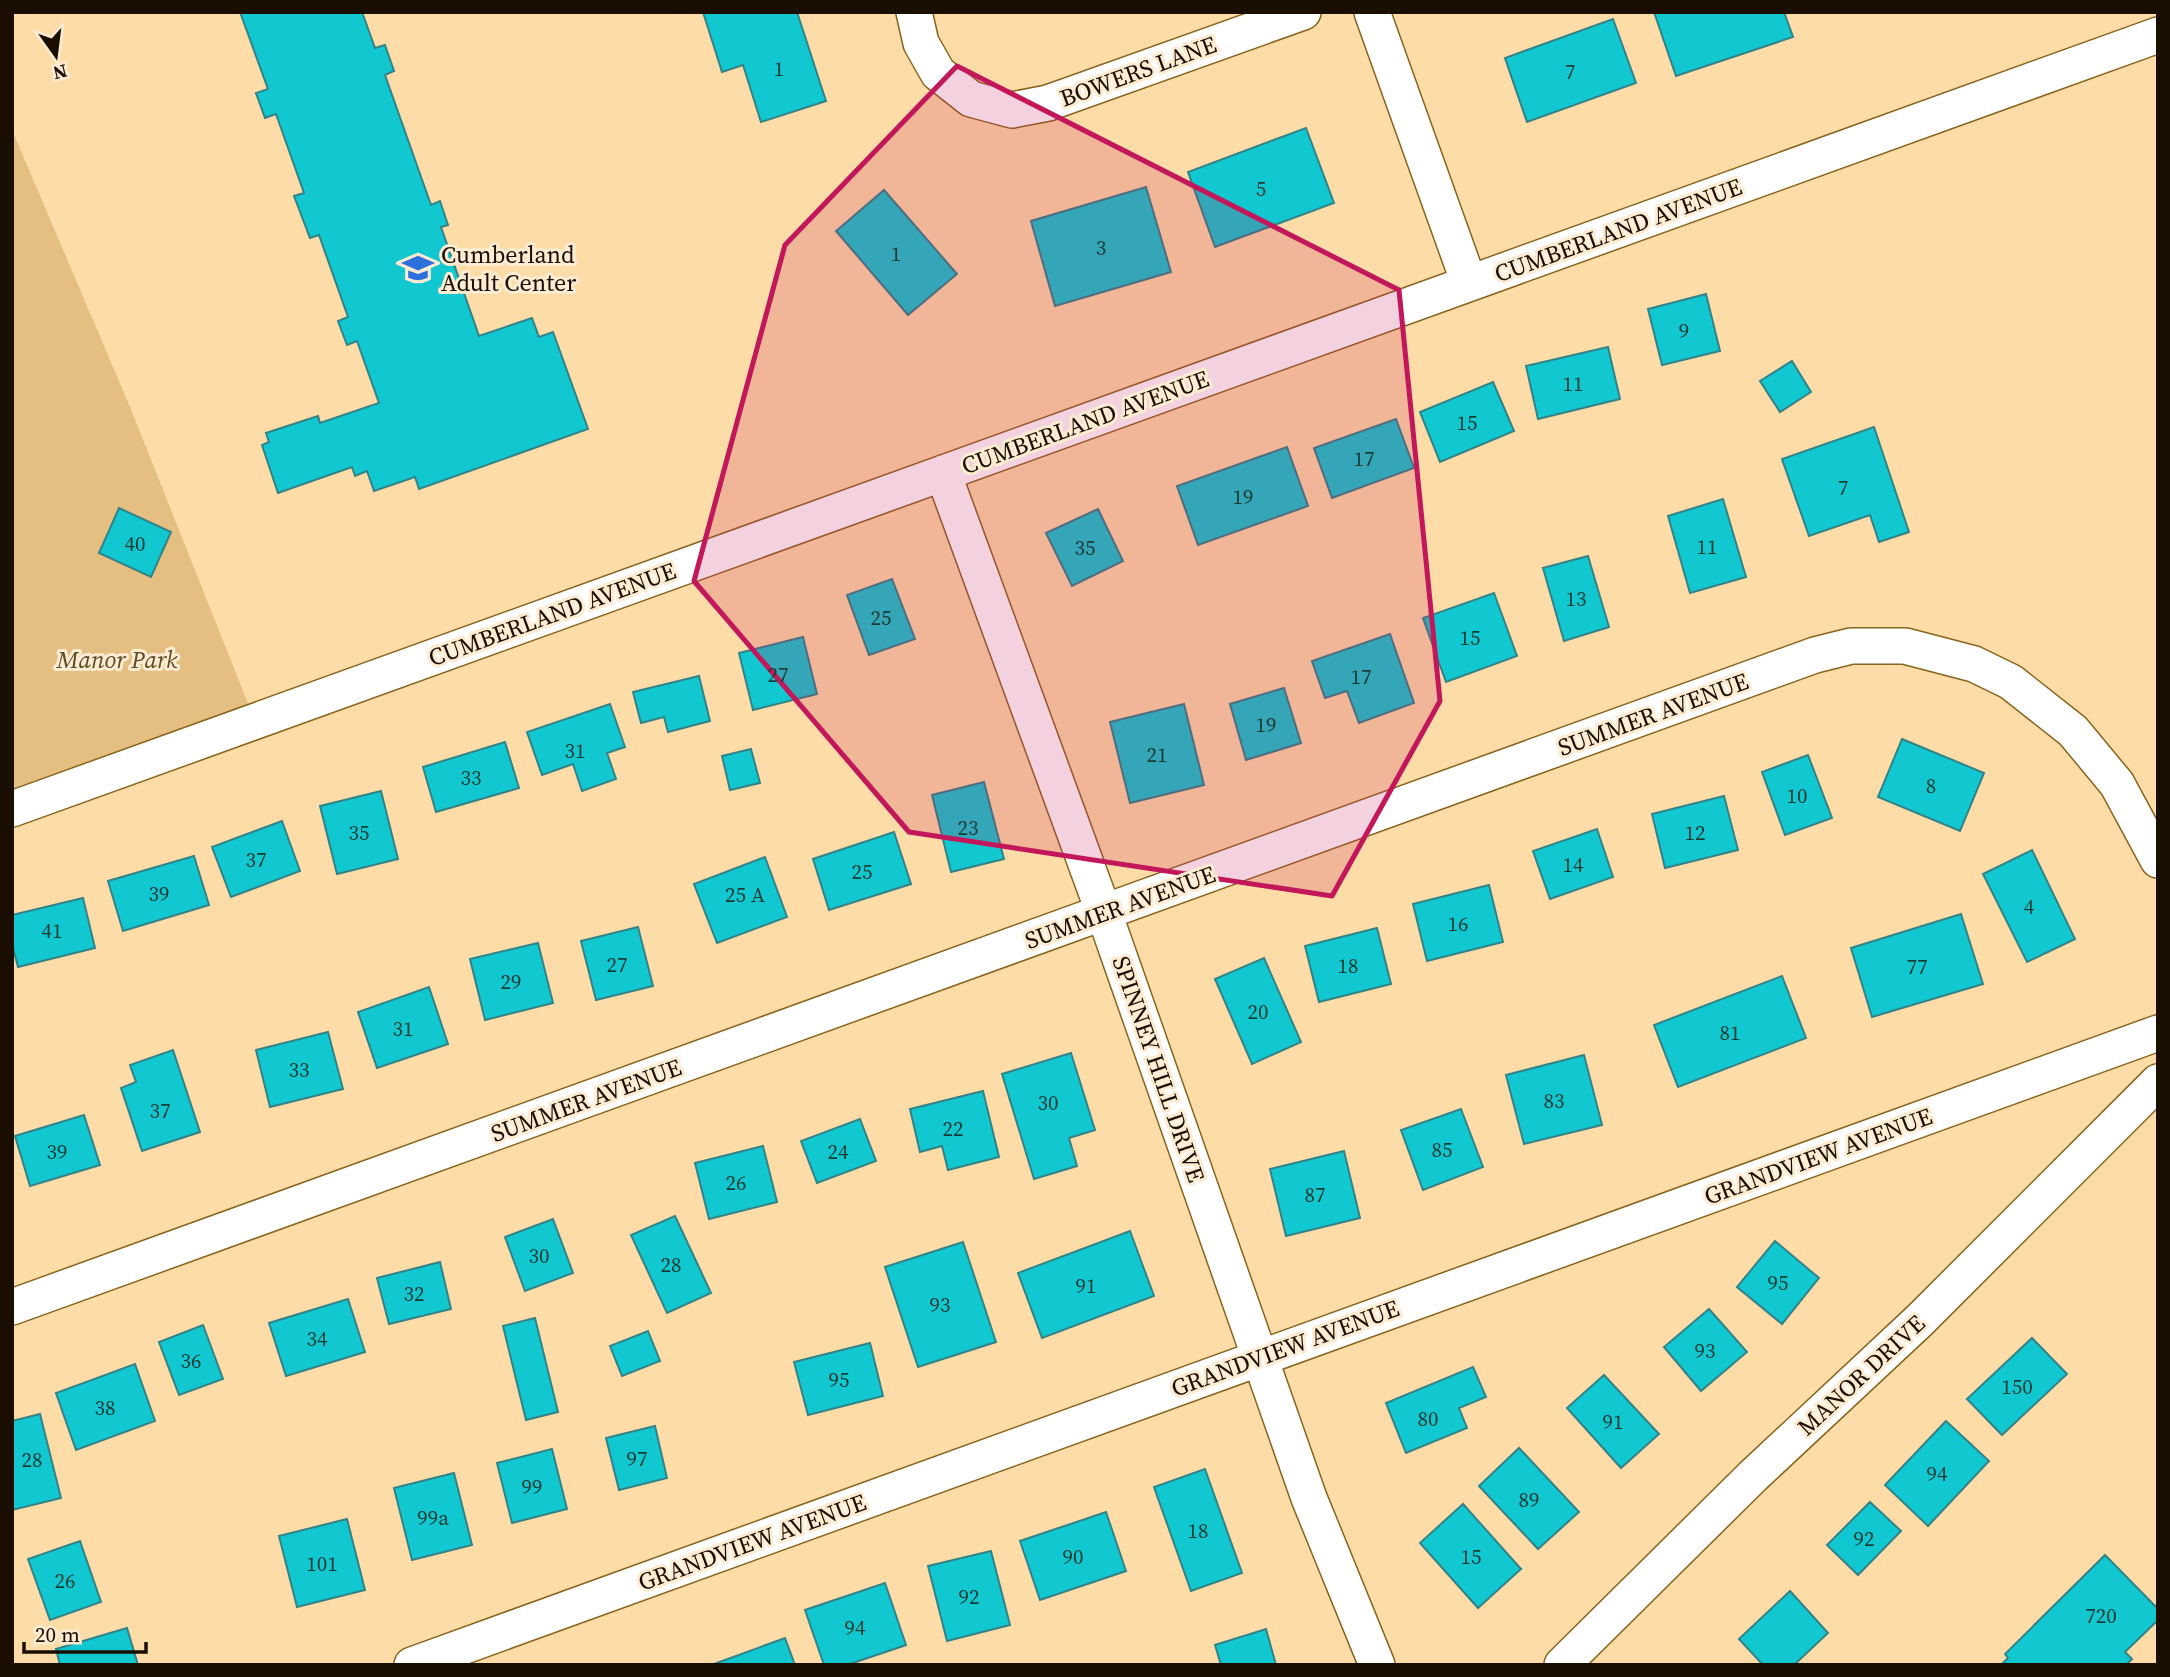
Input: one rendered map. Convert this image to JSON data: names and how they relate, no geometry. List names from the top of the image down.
{
  "streets": {
    "street": [
      "BOWERS LANE",
      "CUMBERLAND AVENUE",
      "SUMMER AVENUE",
      "SPINNEY HILL DRIVE",
      "GRANDVIEW AVENUE",
      "MANOR DRIVE"
    ]
  },
  "crossings": [
    ["CUMBERLAND AVENUE", "SPINNEY HILL DRIVE"],
    ["SUMMER AVENUE", "SPINNEY HILL DRIVE"],
    ["SPINNEY HILL DRIVE", "GRANDVIEW AVENUE"]
  ],
  "parks": ["Manor Park"],
  "places": {
    "school or university": ["Cumberland Adult Center"]
  },
  "house_numbers": [
    "1",
    "7",
    "5",
    "3",
    "1",
    "9",
    "11",
    "15",
    "17",
    "7",
    "19",
    "40",
    "11",
    "35",
    "13",
    "25",
    "15",
    "27",
    "17",
    "19",
    "31",
    "21",
    "33",
    "8",
    "10",
    "23",
    "35",
    "12",
    "37",
    "14",
    "25",
    "39",
    "25 A",
    "4",
    "16",
    "41",
    "27",
    "18",
    "77",
    "29",
    "20",
    "31",
    "81",
    "33",
    "83",
    "30",
    "37",
    "22",
    "85",
    "39",
    "24",
    "26",
    "87",
    "30",
    "28",
    "95",
    "91",
    "32",
    "93",
    "34",
    "93",
    "36",
    "95",
    "150",
    "38",
    "80",
    "91",
    "97",
    "28",
    "94",
    "99",
    "89",
    "99a",
    "18",
    "92",
    "90",
    "15",
    "101",
    "26",
    "92",
    "720",
    "94"
  ],
  "scale_bar": "20 m",
  "north": "bottom"
}
